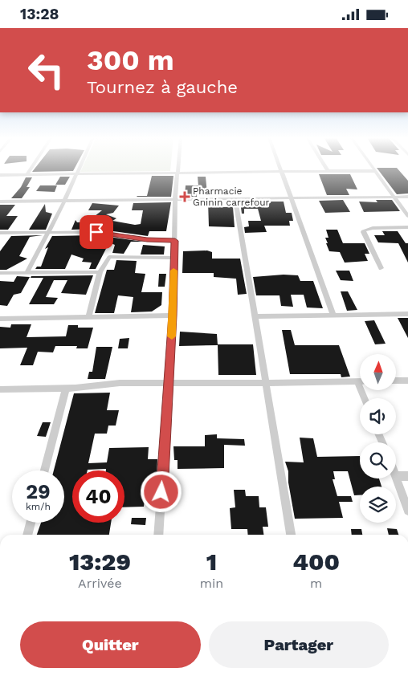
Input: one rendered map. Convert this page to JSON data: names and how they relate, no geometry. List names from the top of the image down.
{
  "places": {
    "health": ["Pharmacie Gninin carrefour"]
  },
  "north": "top",
  "page": {
    "status": "13:28",
    "turn": ["300 m", "Tournez à gauche"],
    "speed": "29 km/h",
    "limit": "40",
    "eta": [
      "13:29",
      "Arrivée",
      "1",
      "min",
      "400",
      "m"
    ],
    "buttons": ["Quitter", "Partager"]
  }
}
